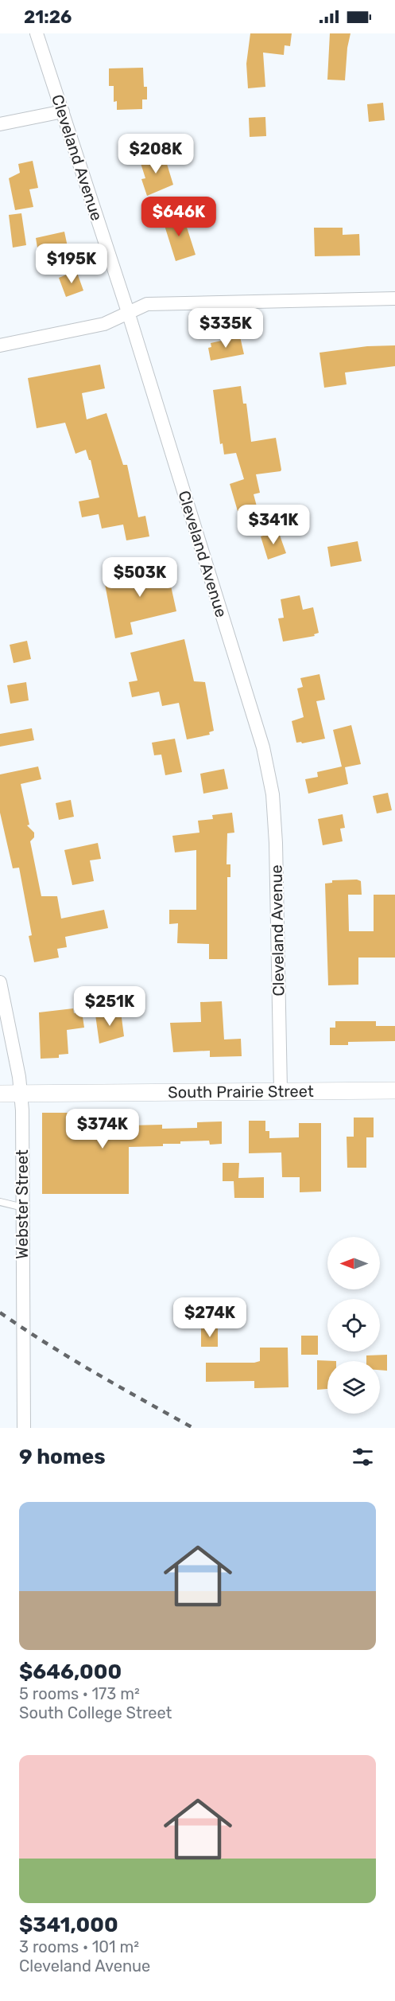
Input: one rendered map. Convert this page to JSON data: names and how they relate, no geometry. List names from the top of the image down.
{
  "streets": {
    "street": ["Cleveland Avenue", "South Prairie Street", "Webster Street"]
  },
  "crossings": [
    ["Cleveland Avenue", "South Prairie Street"],
    ["South Prairie Street", "Webster Street"]
  ],
  "north": "left",
  "page": {
    "status": "21:26",
    "price": [
      "$208K",
      "$646K",
      "$195K",
      "$335K",
      "$341K",
      "$503K",
      "$251K",
      "$374K",
      "$274K"
    ],
    "heading": "9 homes",
    "list": [
      {
        "name": "$646,000",
        "note": "5 rooms · 173 m² · South College Street"
      },
      {
        "name": "$341,000",
        "note": "3 rooms · 101 m² · Cleveland Avenue"
      }
    ]
  }
}
